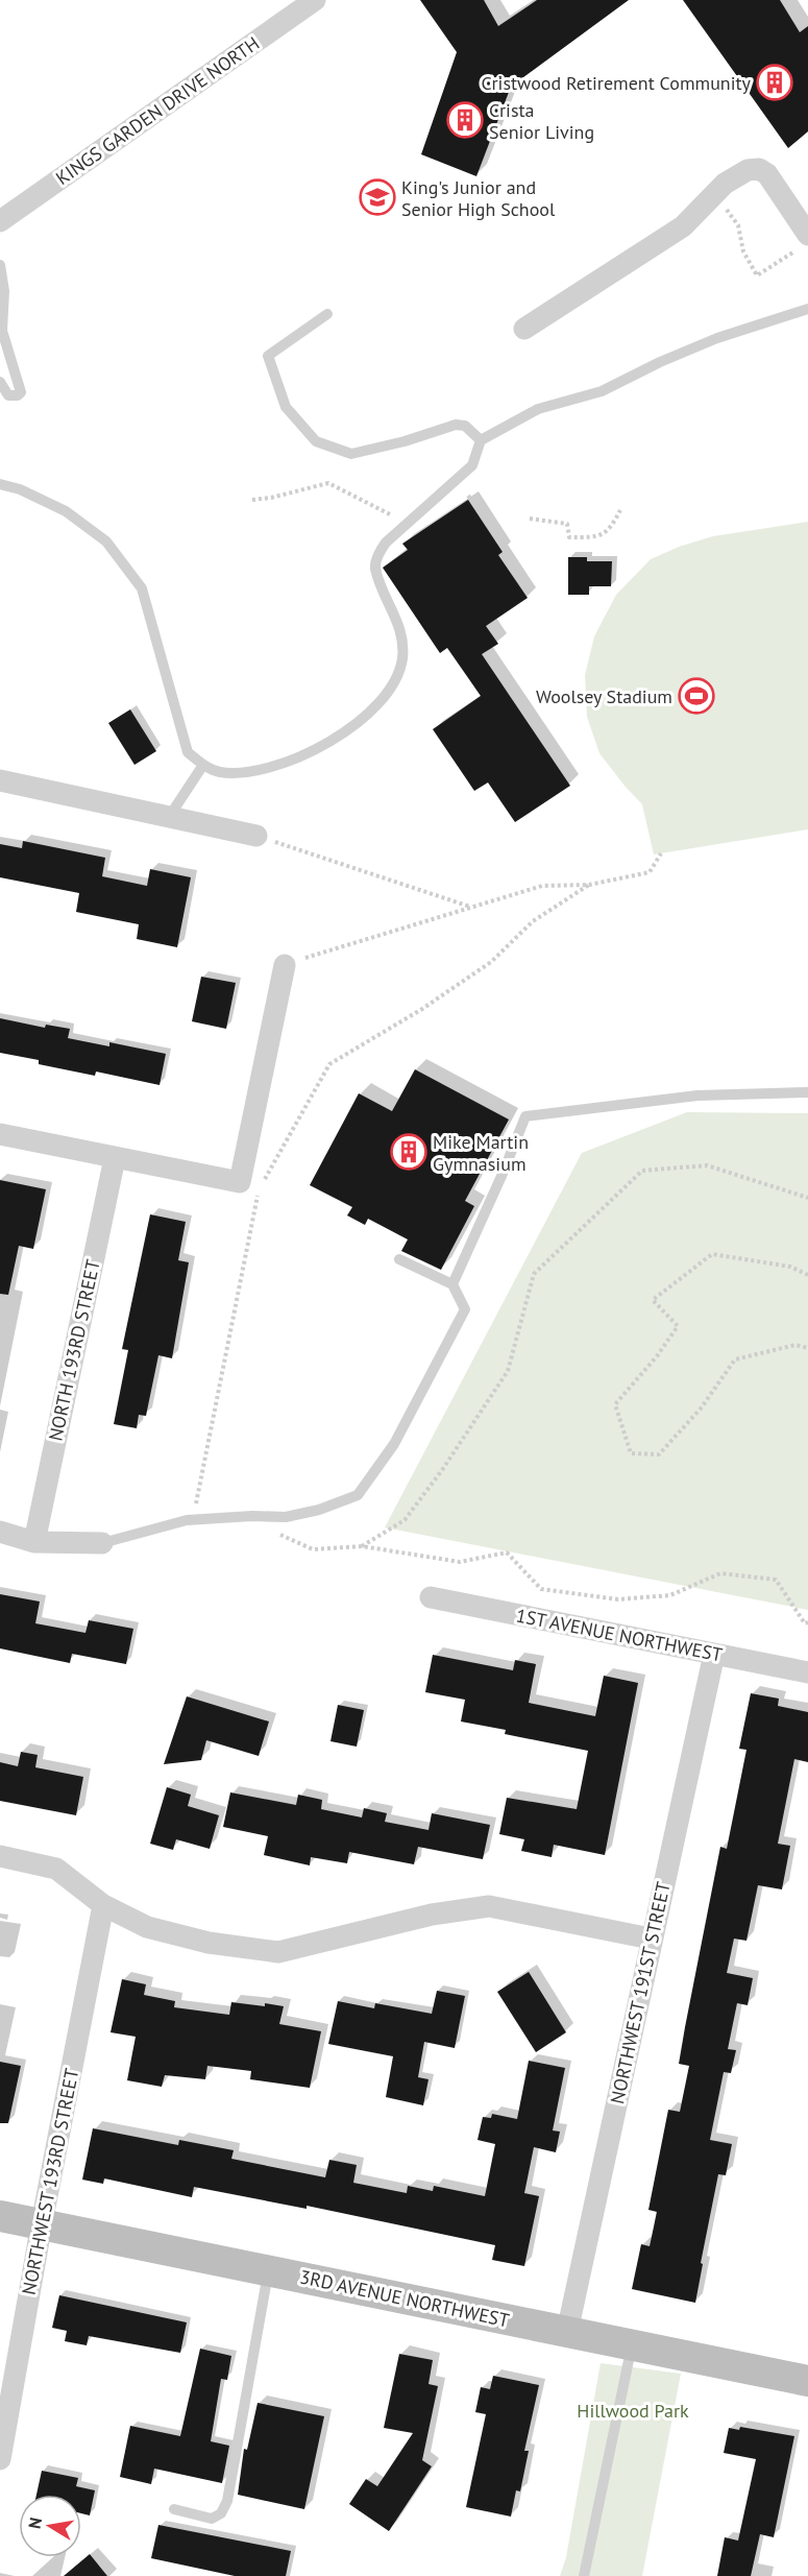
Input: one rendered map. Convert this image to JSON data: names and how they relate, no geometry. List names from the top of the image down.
{
  "streets": {
    "street": [
      "KINGS GARDEN DRIVE NORTH",
      "NORTH 193RD STREET",
      "1ST AVENUE NORTHWEST",
      "NORTHWEST 191ST STREET",
      "NORTHWEST 193RD STREET",
      "3RD AVENUE NORTHWEST"
    ]
  },
  "crossings": [
    ["1ST AVENUE NORTHWEST", "NORTHWEST 191ST STREET"],
    ["NORTHWEST 191ST STREET", "3RD AVENUE NORTHWEST"],
    ["NORTHWEST 193RD STREET", "3RD AVENUE NORTHWEST"]
  ],
  "parks": ["Hillwood Park"],
  "places": {
    "building": ["Cristwood Retirement Community", "Crista Senior Living", "Mike Martin Gymnasium"],
    "school or university": ["King's Junior and Senior High School"],
    "sports": ["Woolsey Stadium"]
  },
  "north": "left"
}
